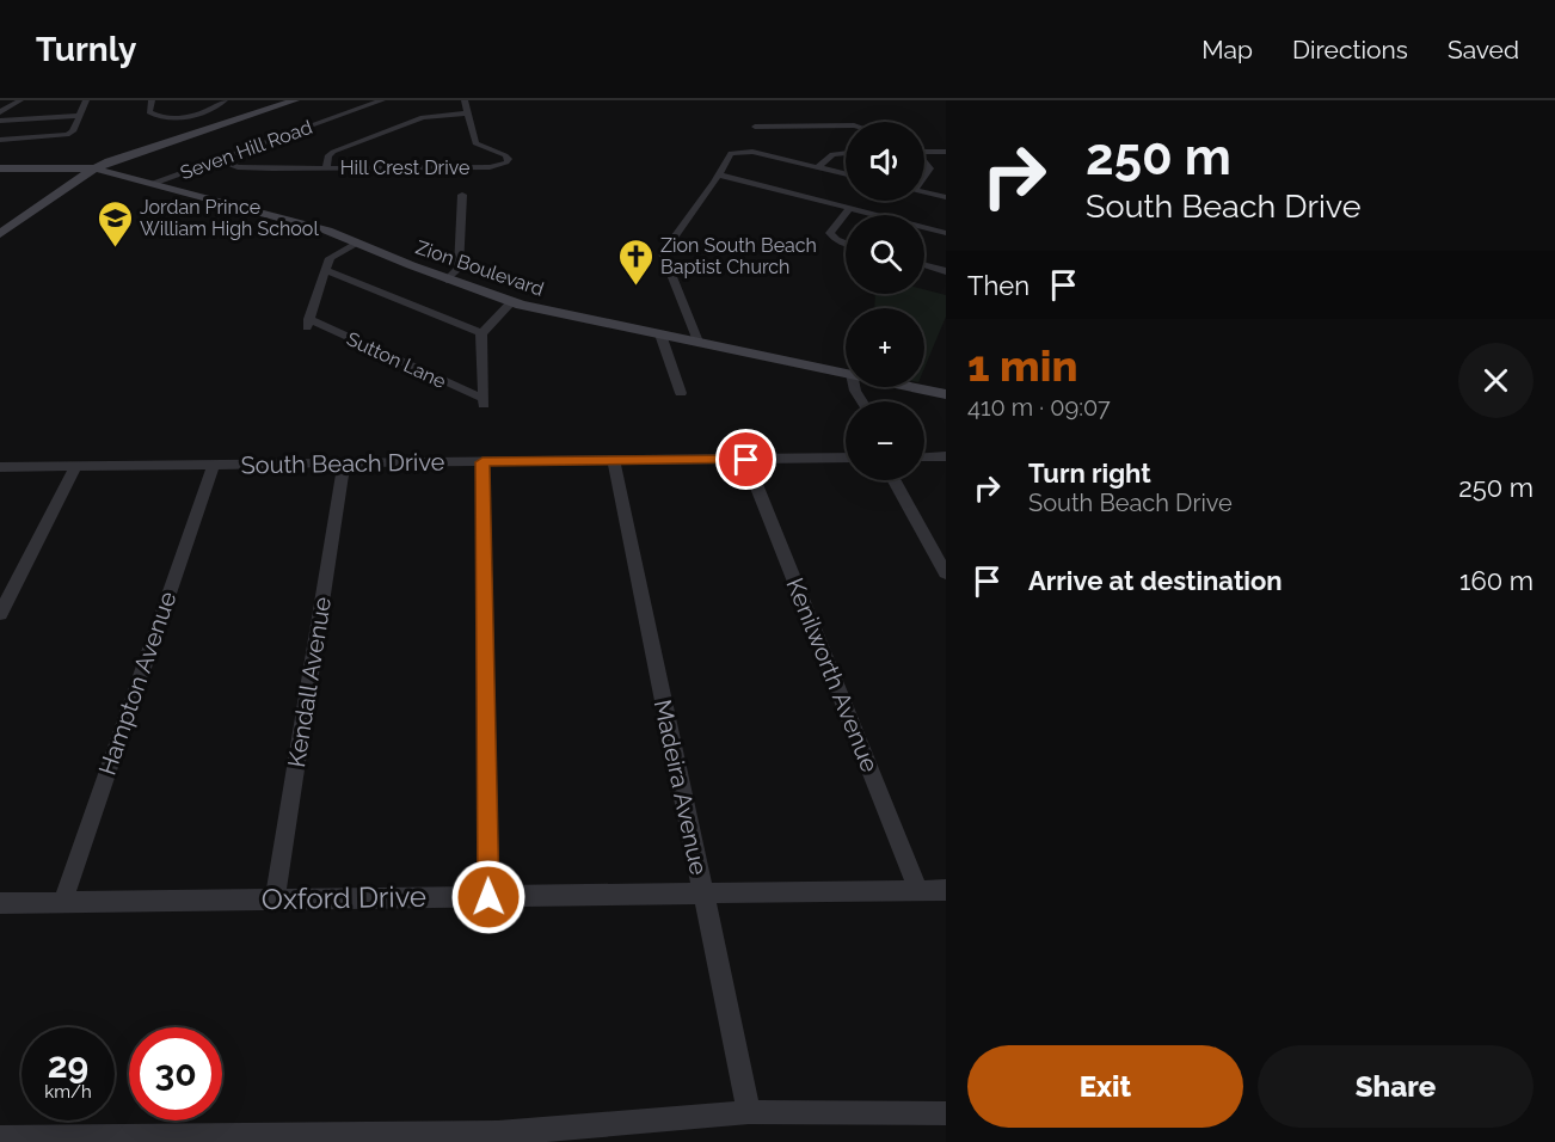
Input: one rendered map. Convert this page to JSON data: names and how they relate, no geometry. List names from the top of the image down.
{
  "streets": {
    "main road": ["Zion Boulevard"],
    "street": [
      "Seven Hill Road",
      "Hill Crest Drive",
      "Sutton Lane",
      "South Beach Drive",
      "Kenilworth Avenue",
      "Kendall Avenue",
      "Hampton Avenue",
      "Madeira Avenue",
      "Oxford Drive"
    ]
  },
  "crossings": [
    ["Seven Hill Road", "Hill Crest Drive"],
    ["Seven Hill Road", "Zion Boulevard"],
    ["South Beach Drive", "Kenilworth Avenue"],
    ["South Beach Drive", "Kendall Avenue"],
    ["South Beach Drive", "Hampton Avenue"],
    ["South Beach Drive", "Madeira Avenue"],
    ["Kenilworth Avenue", "Oxford Drive"],
    ["Kendall Avenue", "Oxford Drive"],
    ["Hampton Avenue", "Oxford Drive"],
    ["Madeira Avenue", "Oxford Drive"]
  ],
  "places": {
    "school or university": ["Jordan Prince William High School"],
    "church": ["Zion South Beach Baptist Church"]
  },
  "page": {
    "header": "Turnly",
    "nav": ["Map", "Directions", "Saved"],
    "turn": ["250 m", "South Beach Drive"],
    "map_buttons": ["+", "−"],
    "then": "Then",
    "heading": ["1 min", "410 m · 09:07"],
    "list": [
      {
        "name": "Turn right",
        "note": "South Beach Drive",
        "value": "250 m"
      },
      {
        "name": "Arrive at destination",
        "value": "160 m"
      }
    ],
    "speed": "29 km/h",
    "limit": "30",
    "buttons": ["Exit", "Share"]
  }
}
